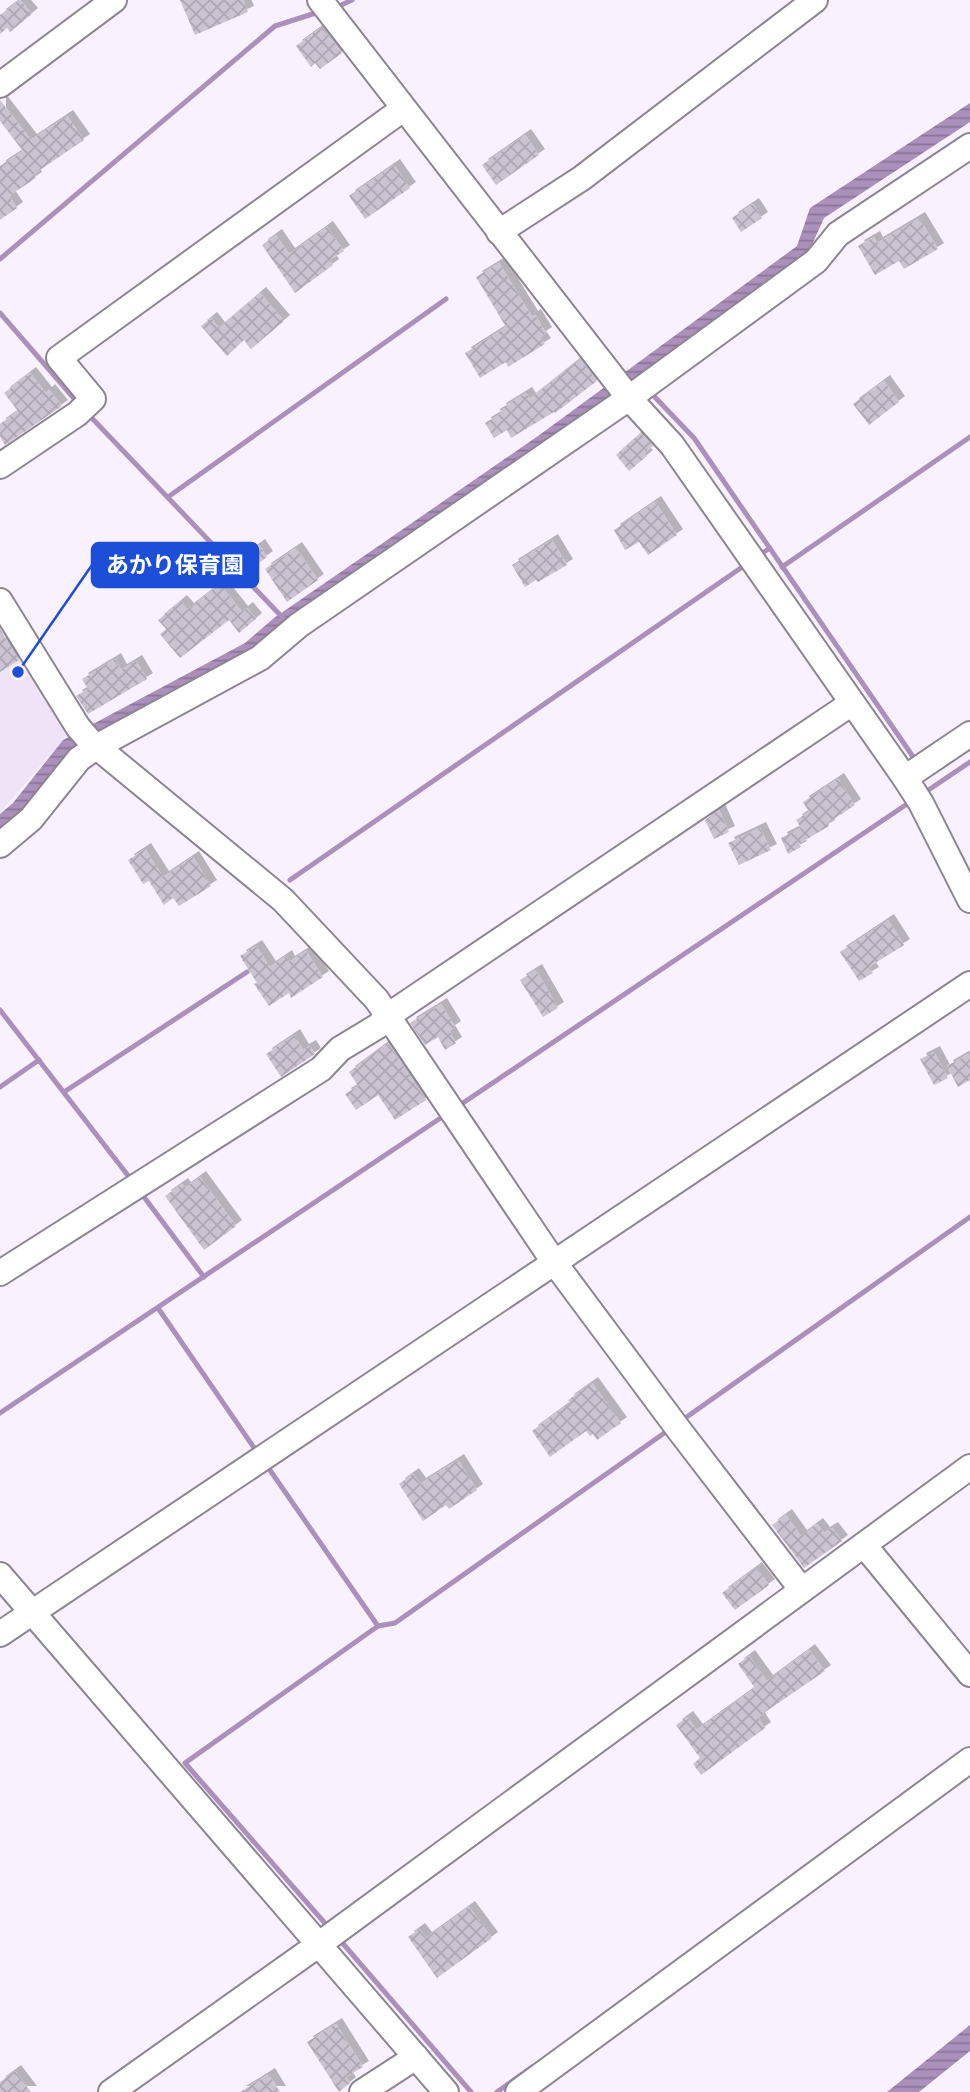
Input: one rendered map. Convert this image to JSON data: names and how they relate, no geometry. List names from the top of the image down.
{
  "places": ["あかり保育園"]
}
